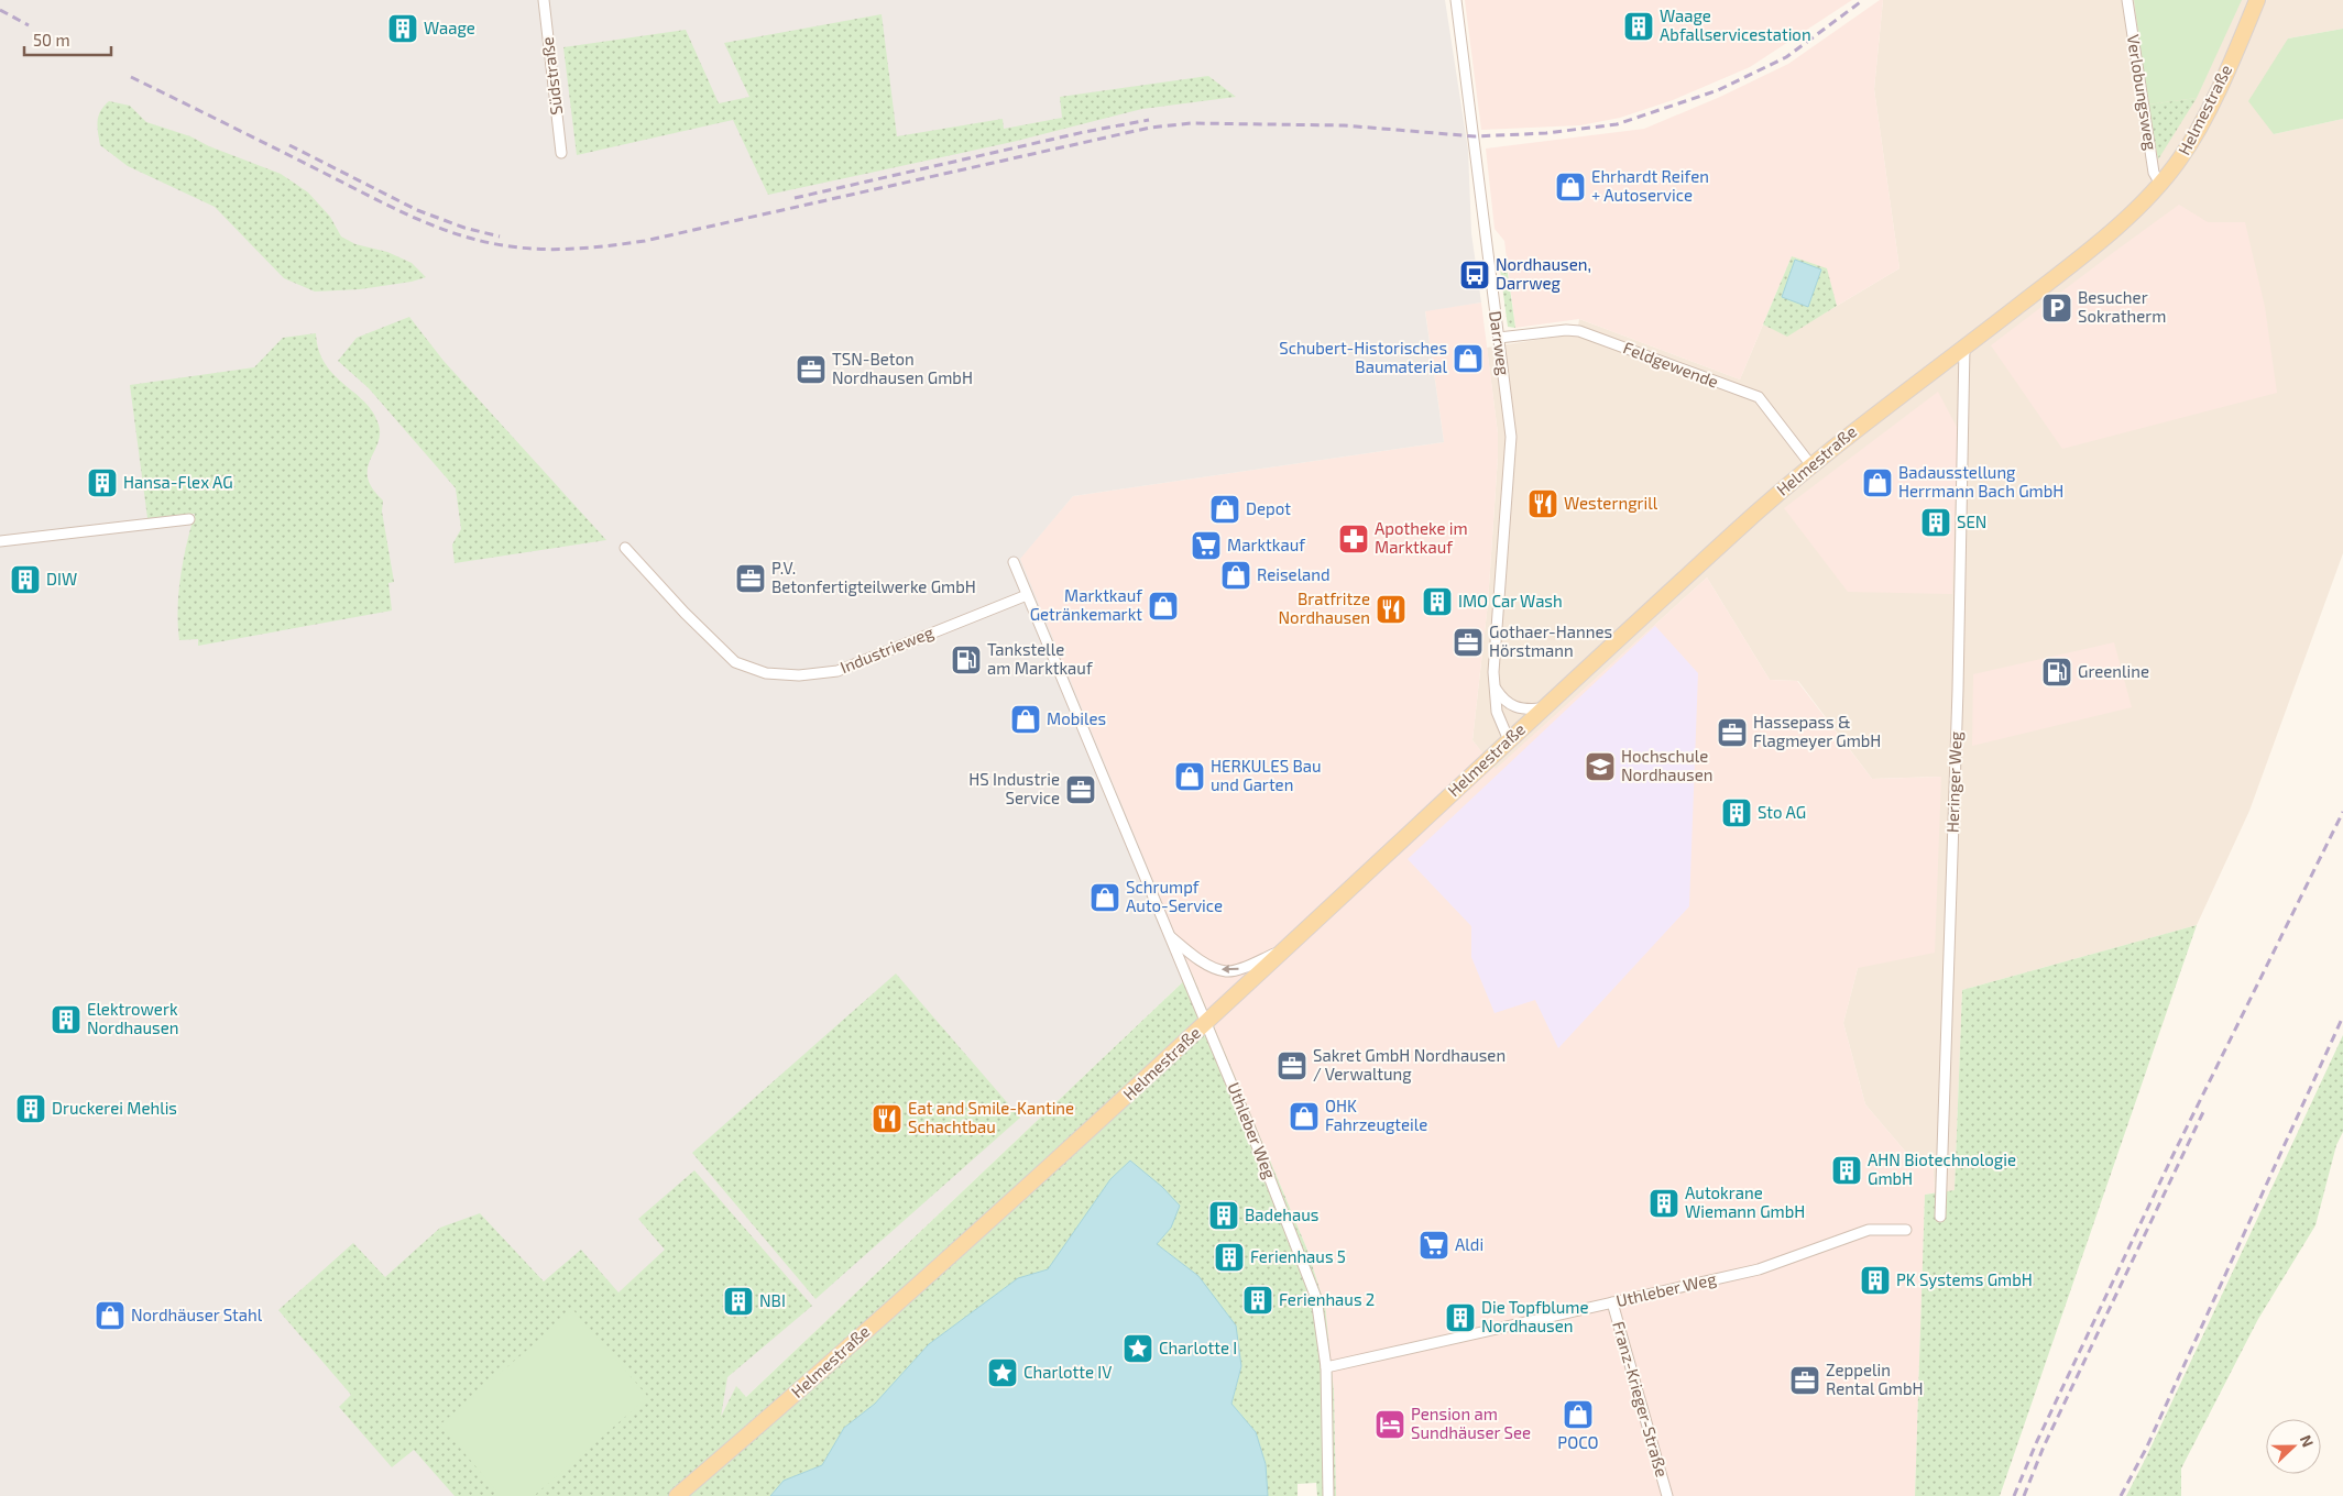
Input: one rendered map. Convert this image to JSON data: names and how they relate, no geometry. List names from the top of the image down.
{
  "streets": {
    "main road": ["Helmestraße"],
    "street": [
      "Südstraße",
      "Verlobungsweg",
      "Darrweg",
      "Feldgewende",
      "Industrieweg",
      "Heringer Weg",
      "Uthleber Weg",
      "Franz-Krieger-Straße"
    ]
  },
  "crossings": [
    ["Verlobungsweg", "Helmestraße"],
    ["Helmestraße", "Darrweg"],
    ["Helmestraße", "Feldgewende"],
    ["Helmestraße", "Heringer Weg"],
    ["Helmestraße", "Uthleber Weg"],
    ["Darrweg", "Feldgewende"],
    ["Uthleber Weg", "Franz-Krieger-Straße"]
  ],
  "places": {
    "building": [
      "Waage Abfallservicestation",
      "Waage",
      "Hansa-Flex AG",
      "SEN",
      "DIW",
      "IMO Car Wash",
      "Sto AG",
      "Elektrowerk Nordhausen",
      "Druckerei Mehlis",
      "AHN Biotechnologie GmbH",
      "Autokrane Wiemann GmbH",
      "Badehaus",
      "Ferienhaus 5",
      "PK Systems GmbH",
      "Ferienhaus 2",
      "NBI",
      "Die Topfblume Nordhausen"
    ],
    "shop": [
      "Ehrhardt Reifen + Autoservice",
      "Schubert-Historisches Baumaterial",
      "Badausstellung Herrmann Bach GmbH",
      "Depot",
      "Reiseland",
      "Marktkauf Getränkemarkt",
      "Mobiles",
      "HERKULES Bau und Garten",
      "Schrumpf Auto-Service",
      "OHK Fahrzeugteile",
      "Nordhäuser Stahl",
      "POCO"
    ],
    "bus stop": ["Nordhausen, Darrweg"],
    "parking": ["Besucher Sokratherm"],
    "office": [
      "TSN-Beton Nordhausen GmbH",
      "P.V. Betonfertigteilwerke GmbH",
      "Gothaer-Hannes Hörstmann",
      "Hassepass & Flagmeyer GmbH",
      "HS Industrie Service",
      "Sakret GmbH Nordhausen / Verwaltung",
      "Zeppelin Rental GmbH"
    ],
    "restaurant": ["Westerngrill", "Bratfritze Nordhausen", "Eat and Smile-Kantine Schachtbau"],
    "pharmacy": ["Apotheke im Marktkauf"],
    "supermarket": ["Marktkauf", "Aldi"],
    "fuel station": ["Tankstelle am Marktkauf", "Greenline"],
    "school or university": ["Hochschule Nordhausen"],
    "place": ["Charlotte I", "Charlotte IV"],
    "hotel": ["Pension am Sundhäuser See"]
  },
  "scale_bar": "50 m",
  "north": "right"
}
